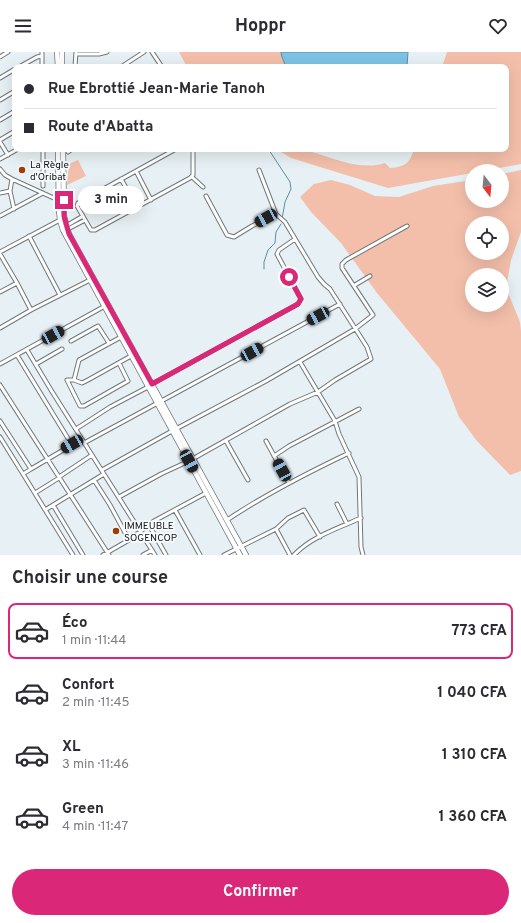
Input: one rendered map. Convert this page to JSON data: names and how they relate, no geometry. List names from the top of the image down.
{
  "places": ["La Règle d'Oribat", "IMMEUBLE SOGENCOP"],
  "north": "bottom",
  "page": {
    "header": "Hoppr",
    "banner": ["Rue Ebrottié Jean-Marie Tanoh", "Route d'Abatta"],
    "bubble": "3 min",
    "heading": "Choisir une course",
    "list": [
      {
        "name": "Éco",
        "note": "1 min · 11:44",
        "value": "773 CFA"
      },
      {
        "name": "Confort",
        "note": "2 min · 11:45",
        "value": "1 040 CFA"
      },
      {
        "name": "XL",
        "note": "3 min · 11:46",
        "value": "1 310 CFA"
      },
      {
        "name": "Green",
        "note": "4 min · 11:47",
        "value": "1 360 CFA"
      }
    ],
    "buttons": "Confirmer"
  }
}
